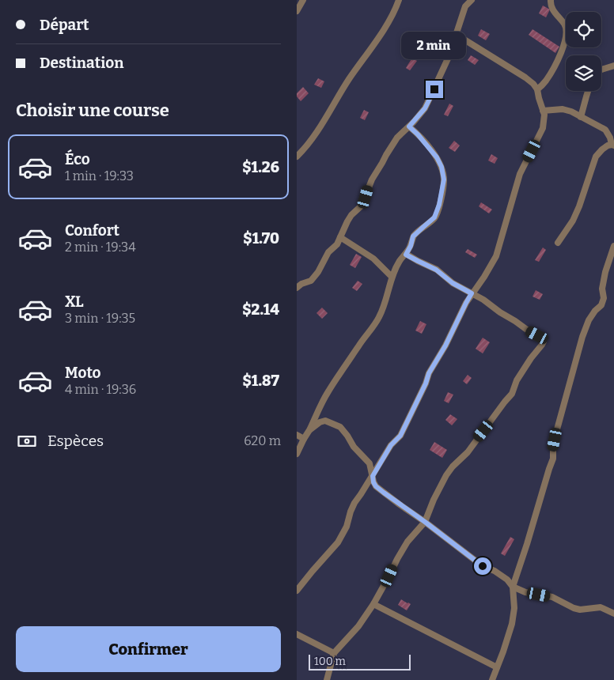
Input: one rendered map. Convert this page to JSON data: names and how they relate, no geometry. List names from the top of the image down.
{
  "scale_bar": "100 m",
  "page": {
    "banner": ["Départ", "Destination"],
    "bubble": "2 min",
    "heading": "Choisir une course",
    "list": [
      {
        "name": "Éco",
        "note": "1 min · 19:33",
        "value": "$1.26"
      },
      {
        "name": "Confort",
        "note": "2 min · 19:34",
        "value": "$1.70"
      },
      {
        "name": "XL",
        "note": "3 min · 19:35",
        "value": "$2.14"
      },
      {
        "name": "Moto",
        "note": "4 min · 19:36",
        "value": "$1.87"
      }
    ],
    "pay": ["Espèces", "620 m"],
    "buttons": "Confirmer",
    "scale": "100 m"
  }
}
